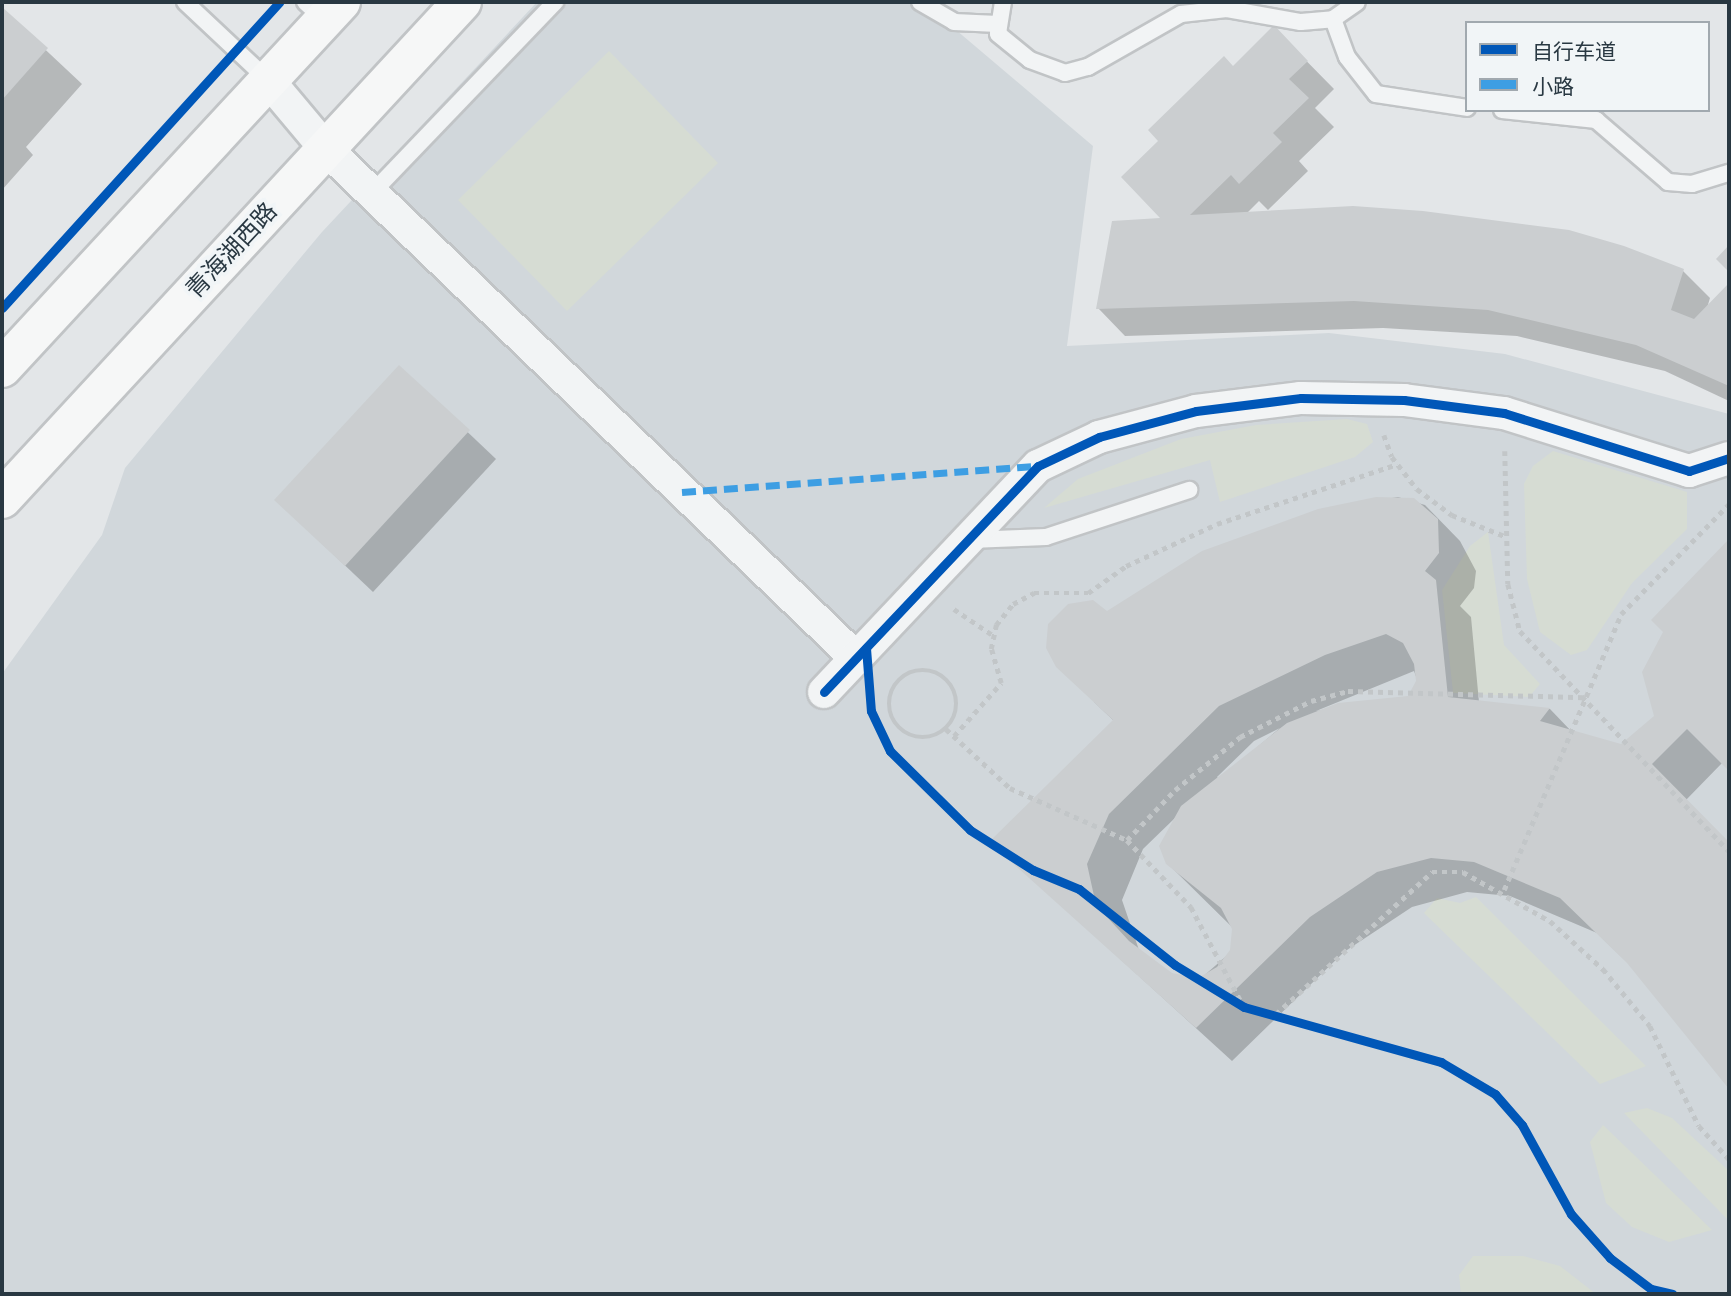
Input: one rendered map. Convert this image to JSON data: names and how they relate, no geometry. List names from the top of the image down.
{
  "streets": {
    "main road": ["青海湖西路"]
  },
  "legend": ["自行车道", "小路"]
}
